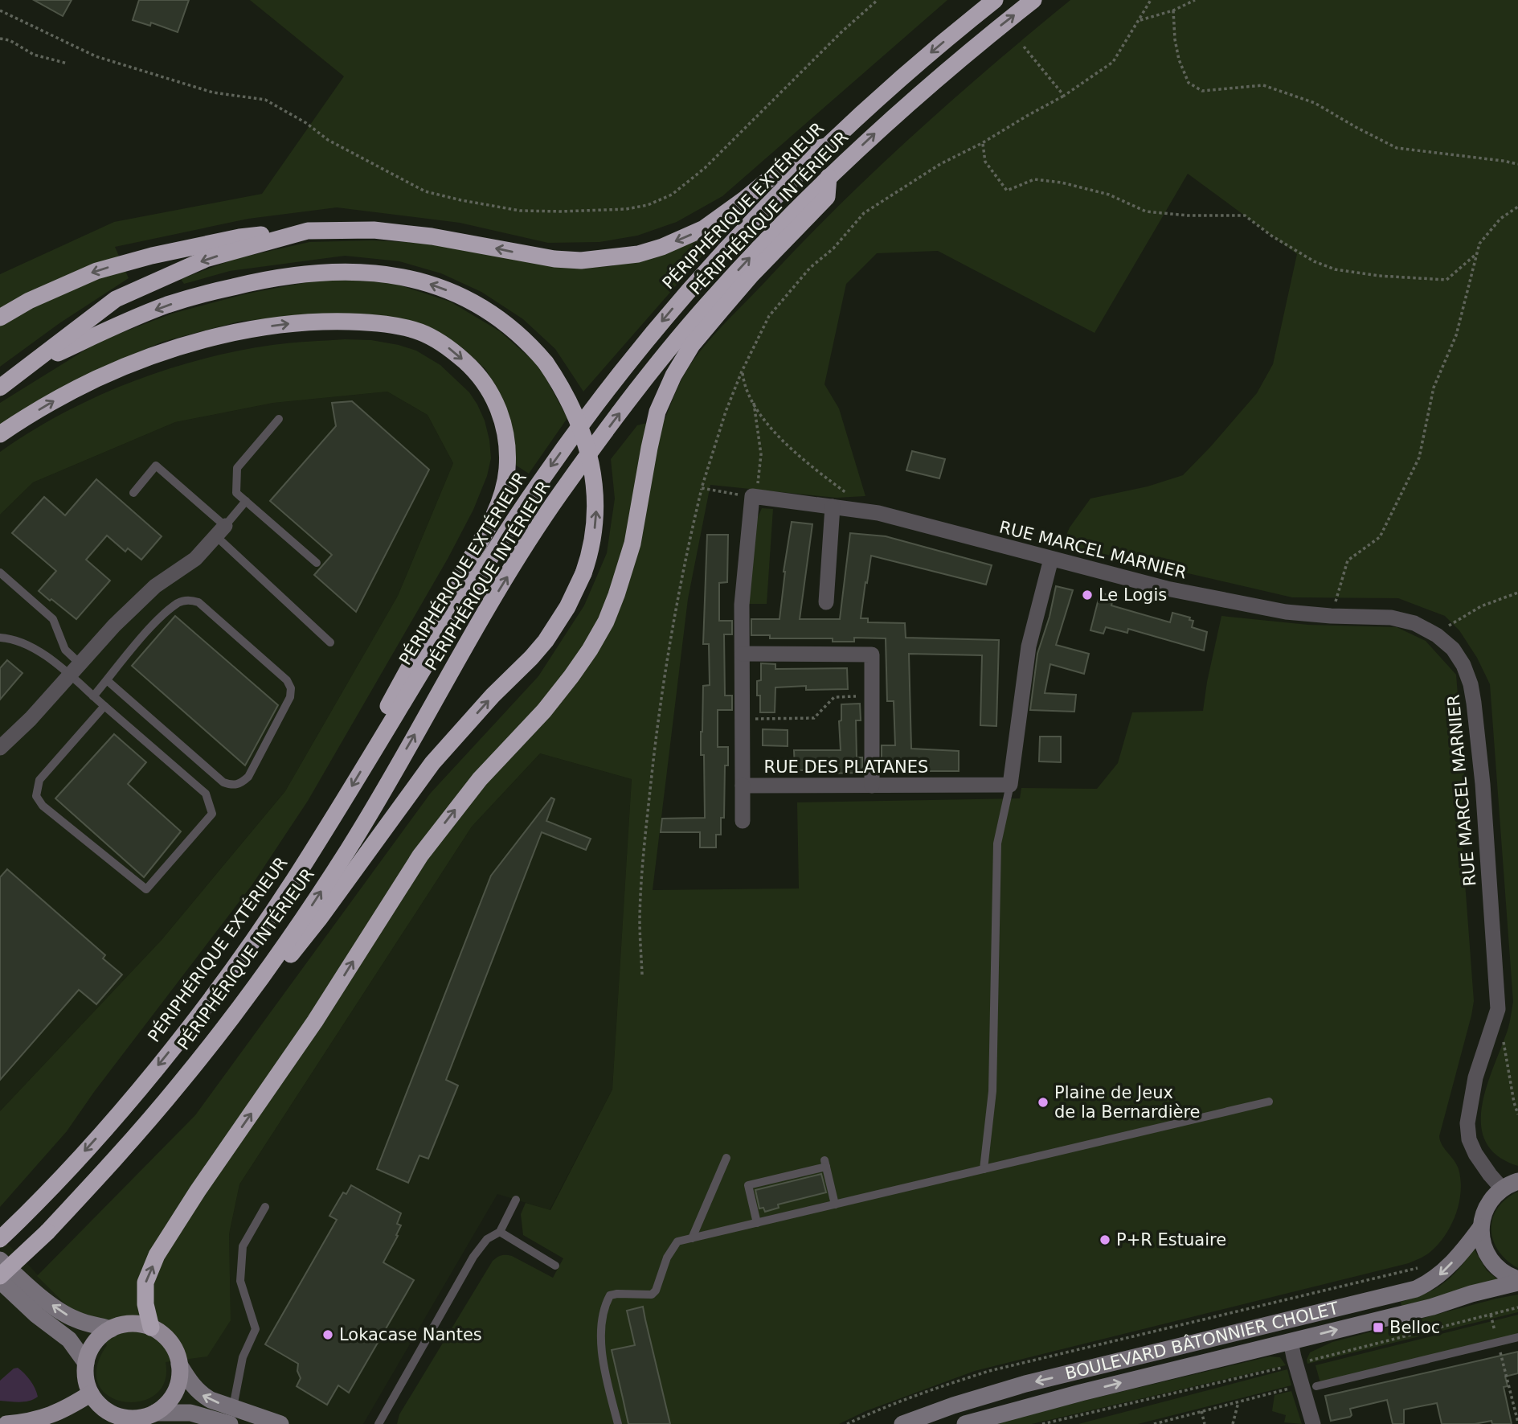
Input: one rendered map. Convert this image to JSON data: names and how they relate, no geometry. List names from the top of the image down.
{
  "streets": {
    "highway": ["PÉRIPHÉRIQUE EXTÉRIEUR", "PÉRIPHÉRIQUE INTÉRIEUR"],
    "street": ["RUE MARCEL MARNIER", "RUE DES PLATANES", "BOULEVARD BÂTONNIER CHOLET"]
  },
  "crossings": [
    ["RUE MARCEL MARNIER", "RUE DES PLATANES"],
    ["RUE MARCEL MARNIER", "BOULEVARD BÂTONNIER CHOLET"]
  ],
  "places": {
    "other": [
      "Le Logis",
      "Plaine de Jeux de la Bernardière",
      "P+R Estuaire",
      "Lokacase Nantes"
    ],
    "transit": ["Belloc"]
  }
}
